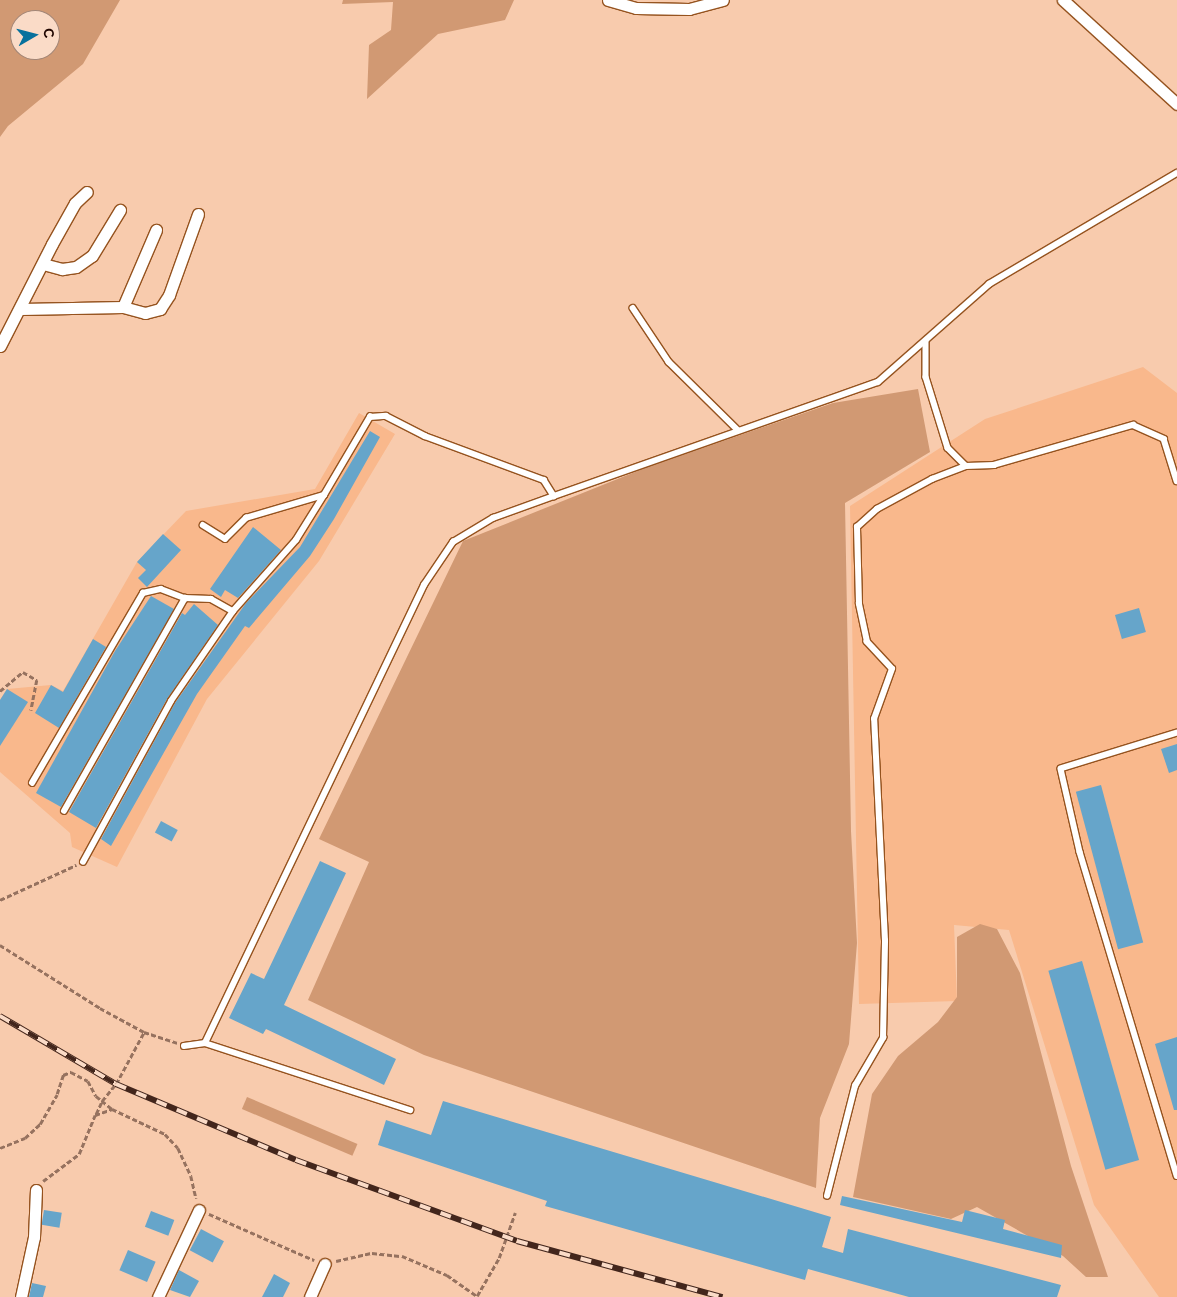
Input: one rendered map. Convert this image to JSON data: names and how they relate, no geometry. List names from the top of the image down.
{
  "north": "right"
}
